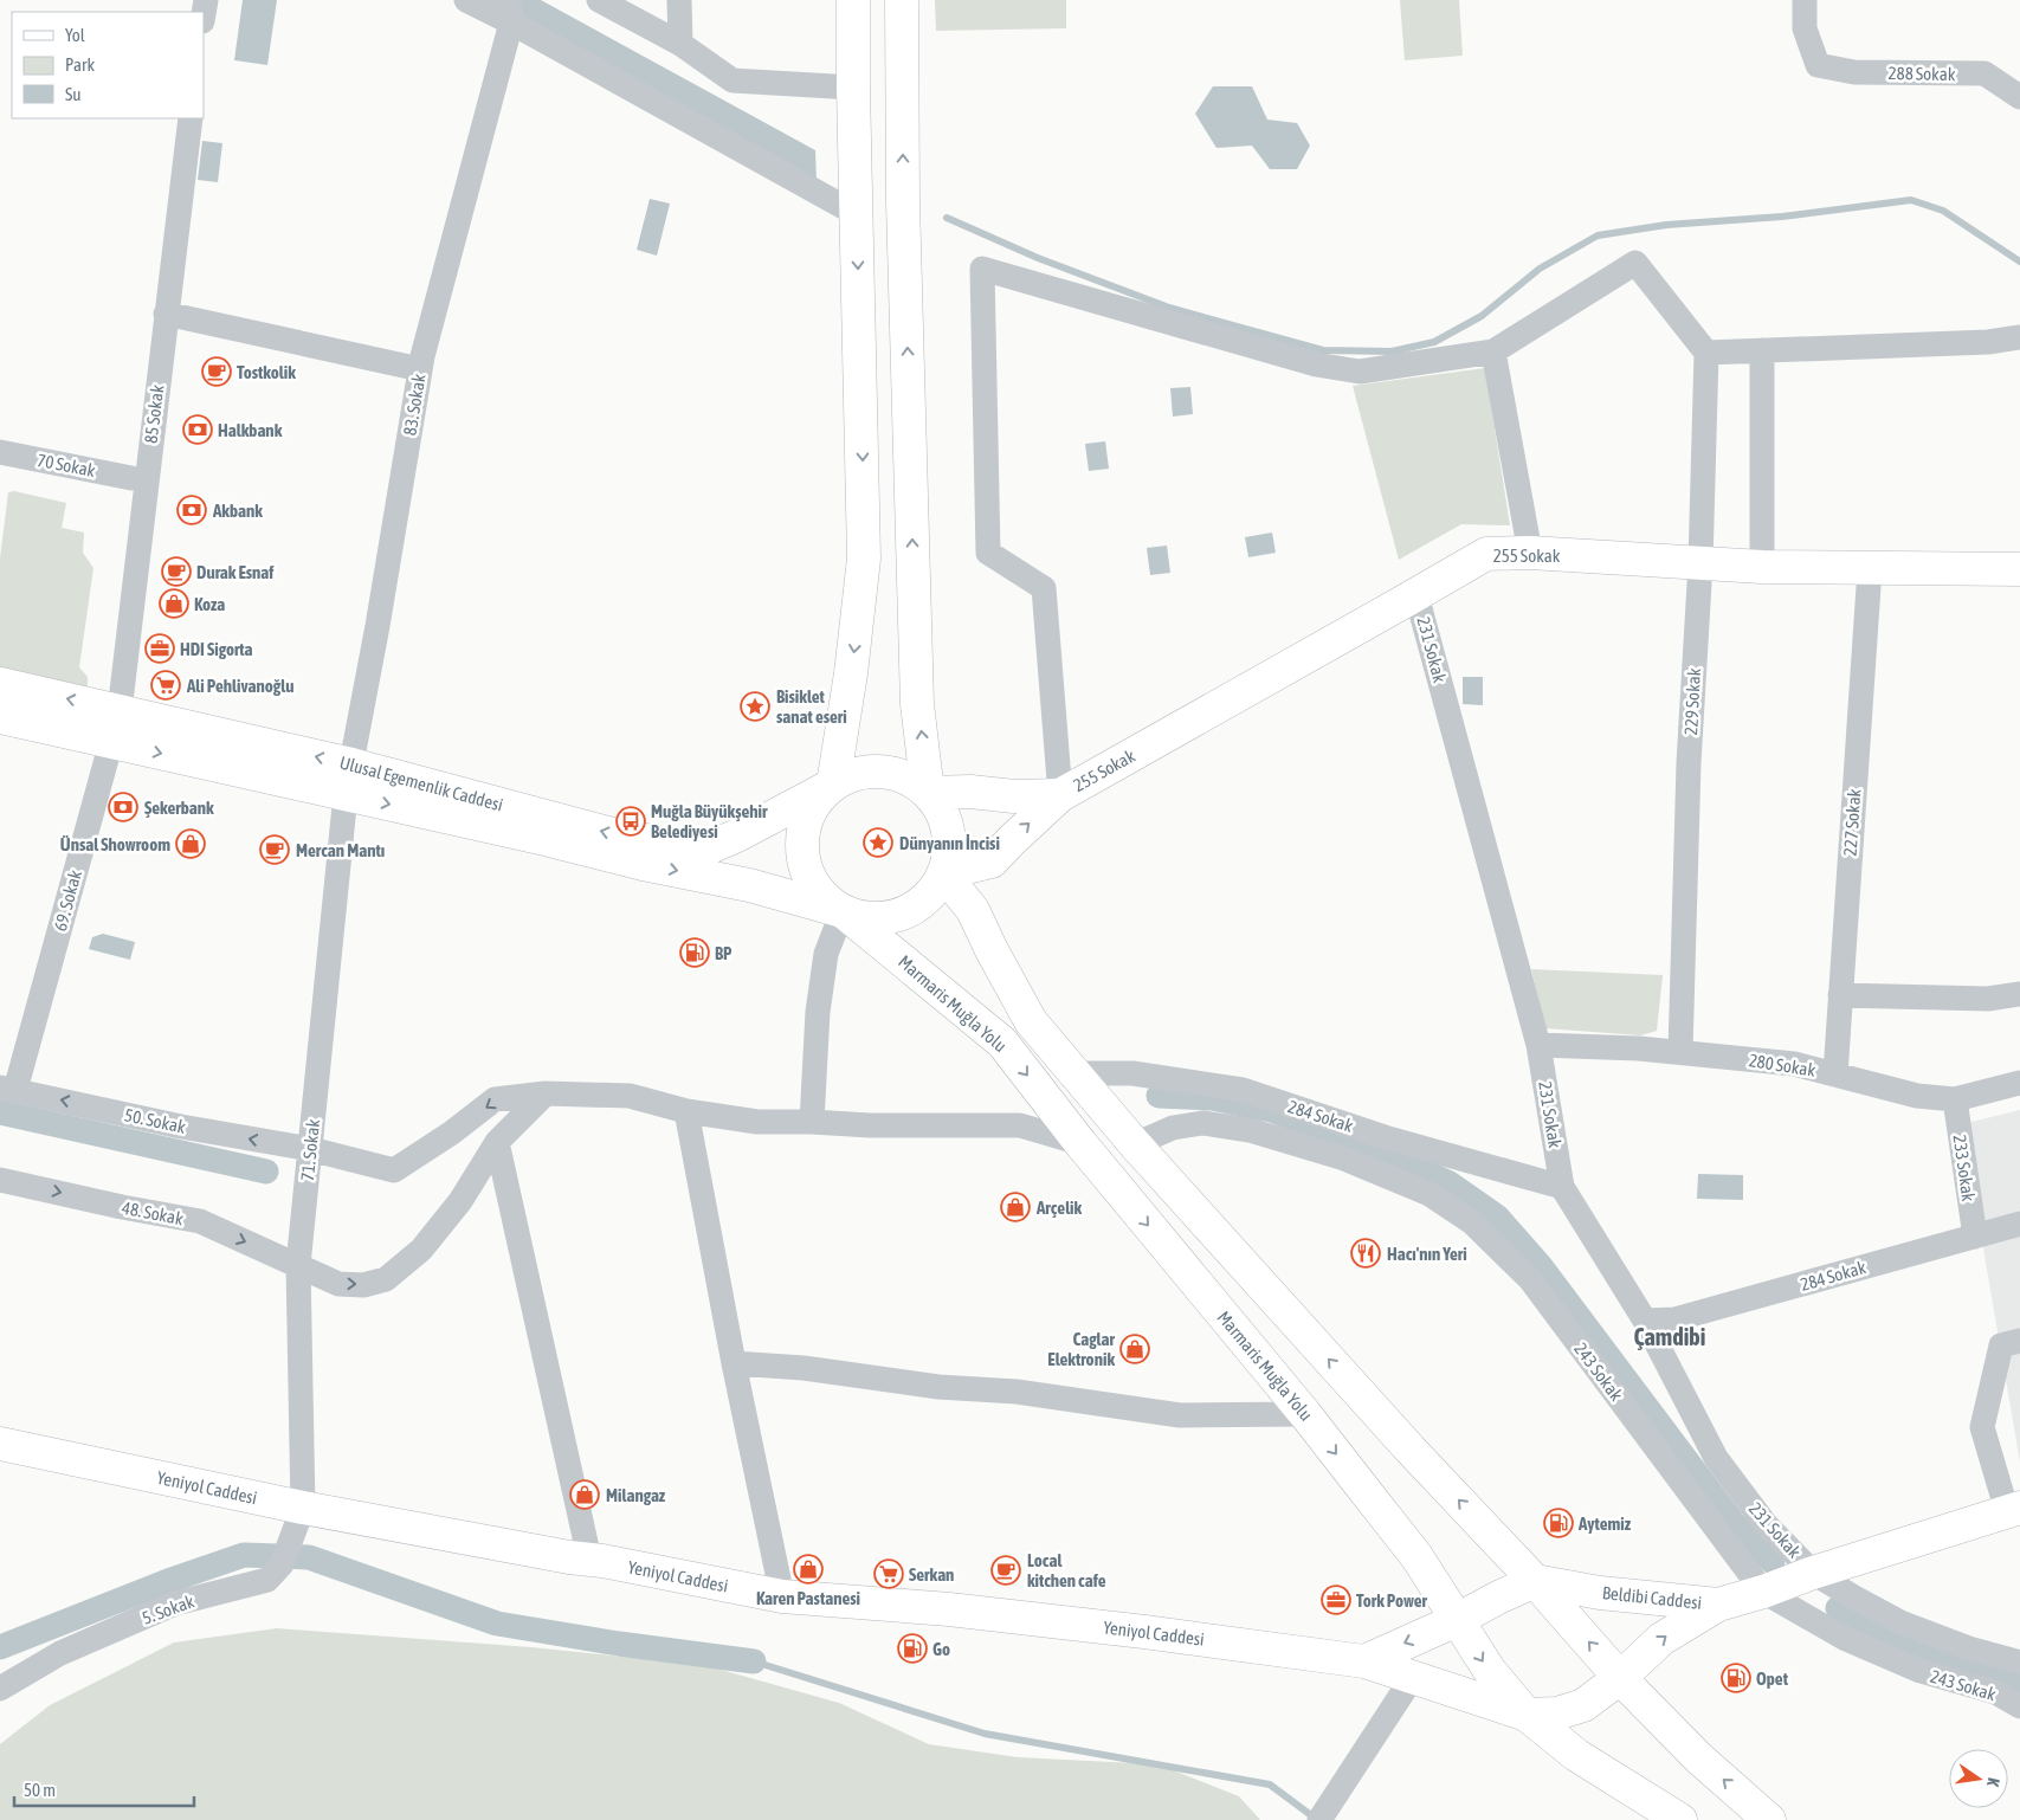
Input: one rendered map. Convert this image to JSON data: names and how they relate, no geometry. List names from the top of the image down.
{
  "streets": {
    "main road": [
      "255 Sokak",
      "Ulusal Egemenlik Caddesi",
      "Marmaris Muğla Yolu",
      "Yeniyol Caddesi",
      "Beldibi Caddesi"
    ],
    "street": [
      "288 Sokak",
      "83. Sokak",
      "85 Sokak",
      "70 Sokak",
      "231 Sokak",
      "229 Sokak",
      "227 Sokak",
      "69. Sokak",
      "280 Sokak",
      "284 Sokak",
      "50. Sokak",
      "71. Sokak",
      "233 Sokak",
      "48. Sokak",
      "243 Sokak",
      "5. Sokak"
    ]
  },
  "crossings": [
    ["83. Sokak", "Ulusal Egemenlik Caddesi"],
    ["83. Sokak", "71. Sokak"],
    ["85 Sokak", "70 Sokak"],
    ["85 Sokak", "Ulusal Egemenlik Caddesi"],
    ["85 Sokak", "69. Sokak"],
    ["255 Sokak", "231 Sokak"],
    ["255 Sokak", "229 Sokak"],
    ["255 Sokak", "227 Sokak"],
    ["231 Sokak", "280 Sokak"],
    ["231 Sokak", "284 Sokak"],
    ["229 Sokak", "280 Sokak"],
    ["Ulusal Egemenlik Caddesi", "69. Sokak"],
    ["Ulusal Egemenlik Caddesi", "Marmaris Muğla Yolu"],
    ["Ulusal Egemenlik Caddesi", "71. Sokak"],
    ["227 Sokak", "280 Sokak"],
    ["69. Sokak", "50. Sokak"],
    ["Marmaris Muğla Yolu", "50. Sokak"],
    ["Marmaris Muğla Yolu", "Yeniyol Caddesi"],
    ["280 Sokak", "233 Sokak"],
    ["284 Sokak", "233 Sokak"],
    ["50. Sokak", "71. Sokak"],
    ["50. Sokak", "48. Sokak"],
    ["71. Sokak", "48. Sokak"],
    ["71. Sokak", "Yeniyol Caddesi"],
    ["71. Sokak", "5. Sokak"],
    ["Yeniyol Caddesi", "Beldibi Caddesi"],
    ["Yeniyol Caddesi", "5. Sokak"]
  ],
  "one_way": ["50. Sokak", "48. Sokak", "Beldibi Caddesi"],
  "districts": ["Çamdibi"],
  "places": {
    "cafe": [
      "Tostkolik",
      "Durak Esnaf",
      "Mercan Mantı",
      "Local kitchen cafe"
    ],
    "bank": ["Halkbank", "Akbank", "Şekerbank"],
    "shop": [
      "Koza",
      "Ünsal Showroom",
      "Arçelik",
      "Caglar Elektronik",
      "Milangaz",
      "Karen Pastanesi"
    ],
    "office": ["HDI Sigorta", "Tork Power"],
    "supermarket": ["Ali Pehlivanoğlu", "Serkan"],
    "place": ["Bisiklet sanat eseri", "Dünyanın İncisi"],
    "bus stop": ["Muğla Büyükşehir Belediyesi"],
    "fuel station": [
      "BP",
      "Aytemiz",
      "Go",
      "Opet"
    ],
    "restaurant": ["Hacı'nın Yeri"]
  },
  "legend": ["Yol", "Park", "Su"],
  "scale_bar": "50 m",
  "north": "right"
}
